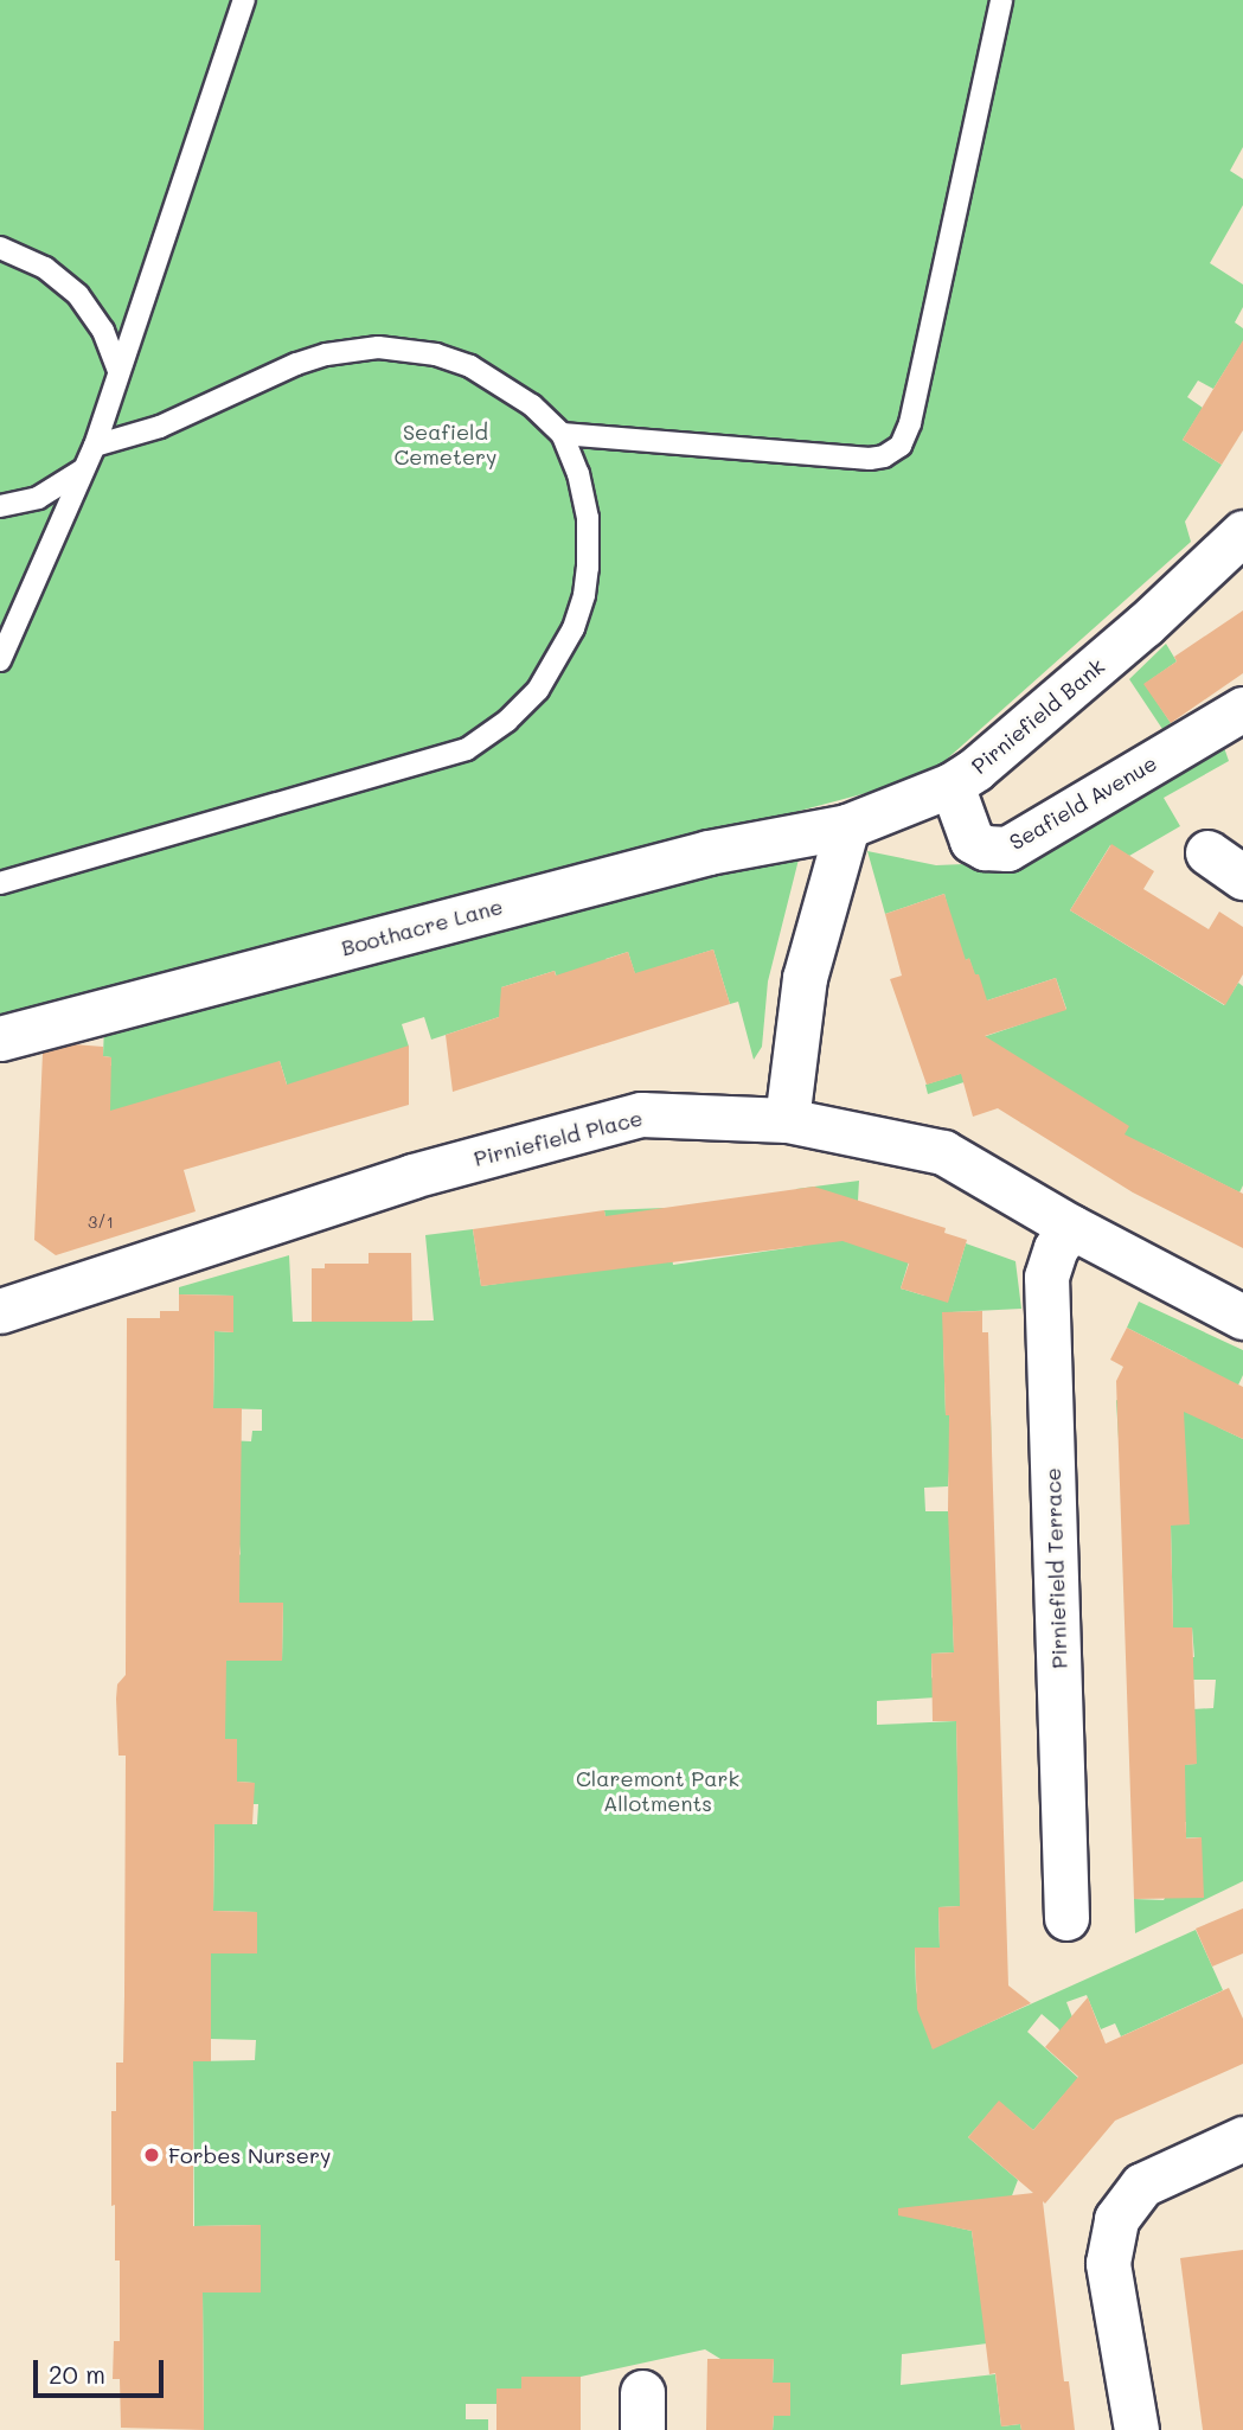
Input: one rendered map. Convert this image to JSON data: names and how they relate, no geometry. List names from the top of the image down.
{
  "streets": {
    "street": [
      "Pirniefield Bank",
      "Seafield Avenue",
      "Boothacre Lane",
      "Pirniefield Place",
      "Pirniefield Terrace"
    ]
  },
  "crossings": [
    ["Pirniefield Bank", "Seafield Avenue"],
    ["Pirniefield Bank", "Boothacre Lane"],
    ["Pirniefield Place", "Pirniefield Terrace"]
  ],
  "parks": ["Seafield Cemetery", "Claremont Park Allotments"],
  "places": ["Forbes Nursery"],
  "house_numbers": ["3/1"],
  "scale_bar": "20 m"
}
